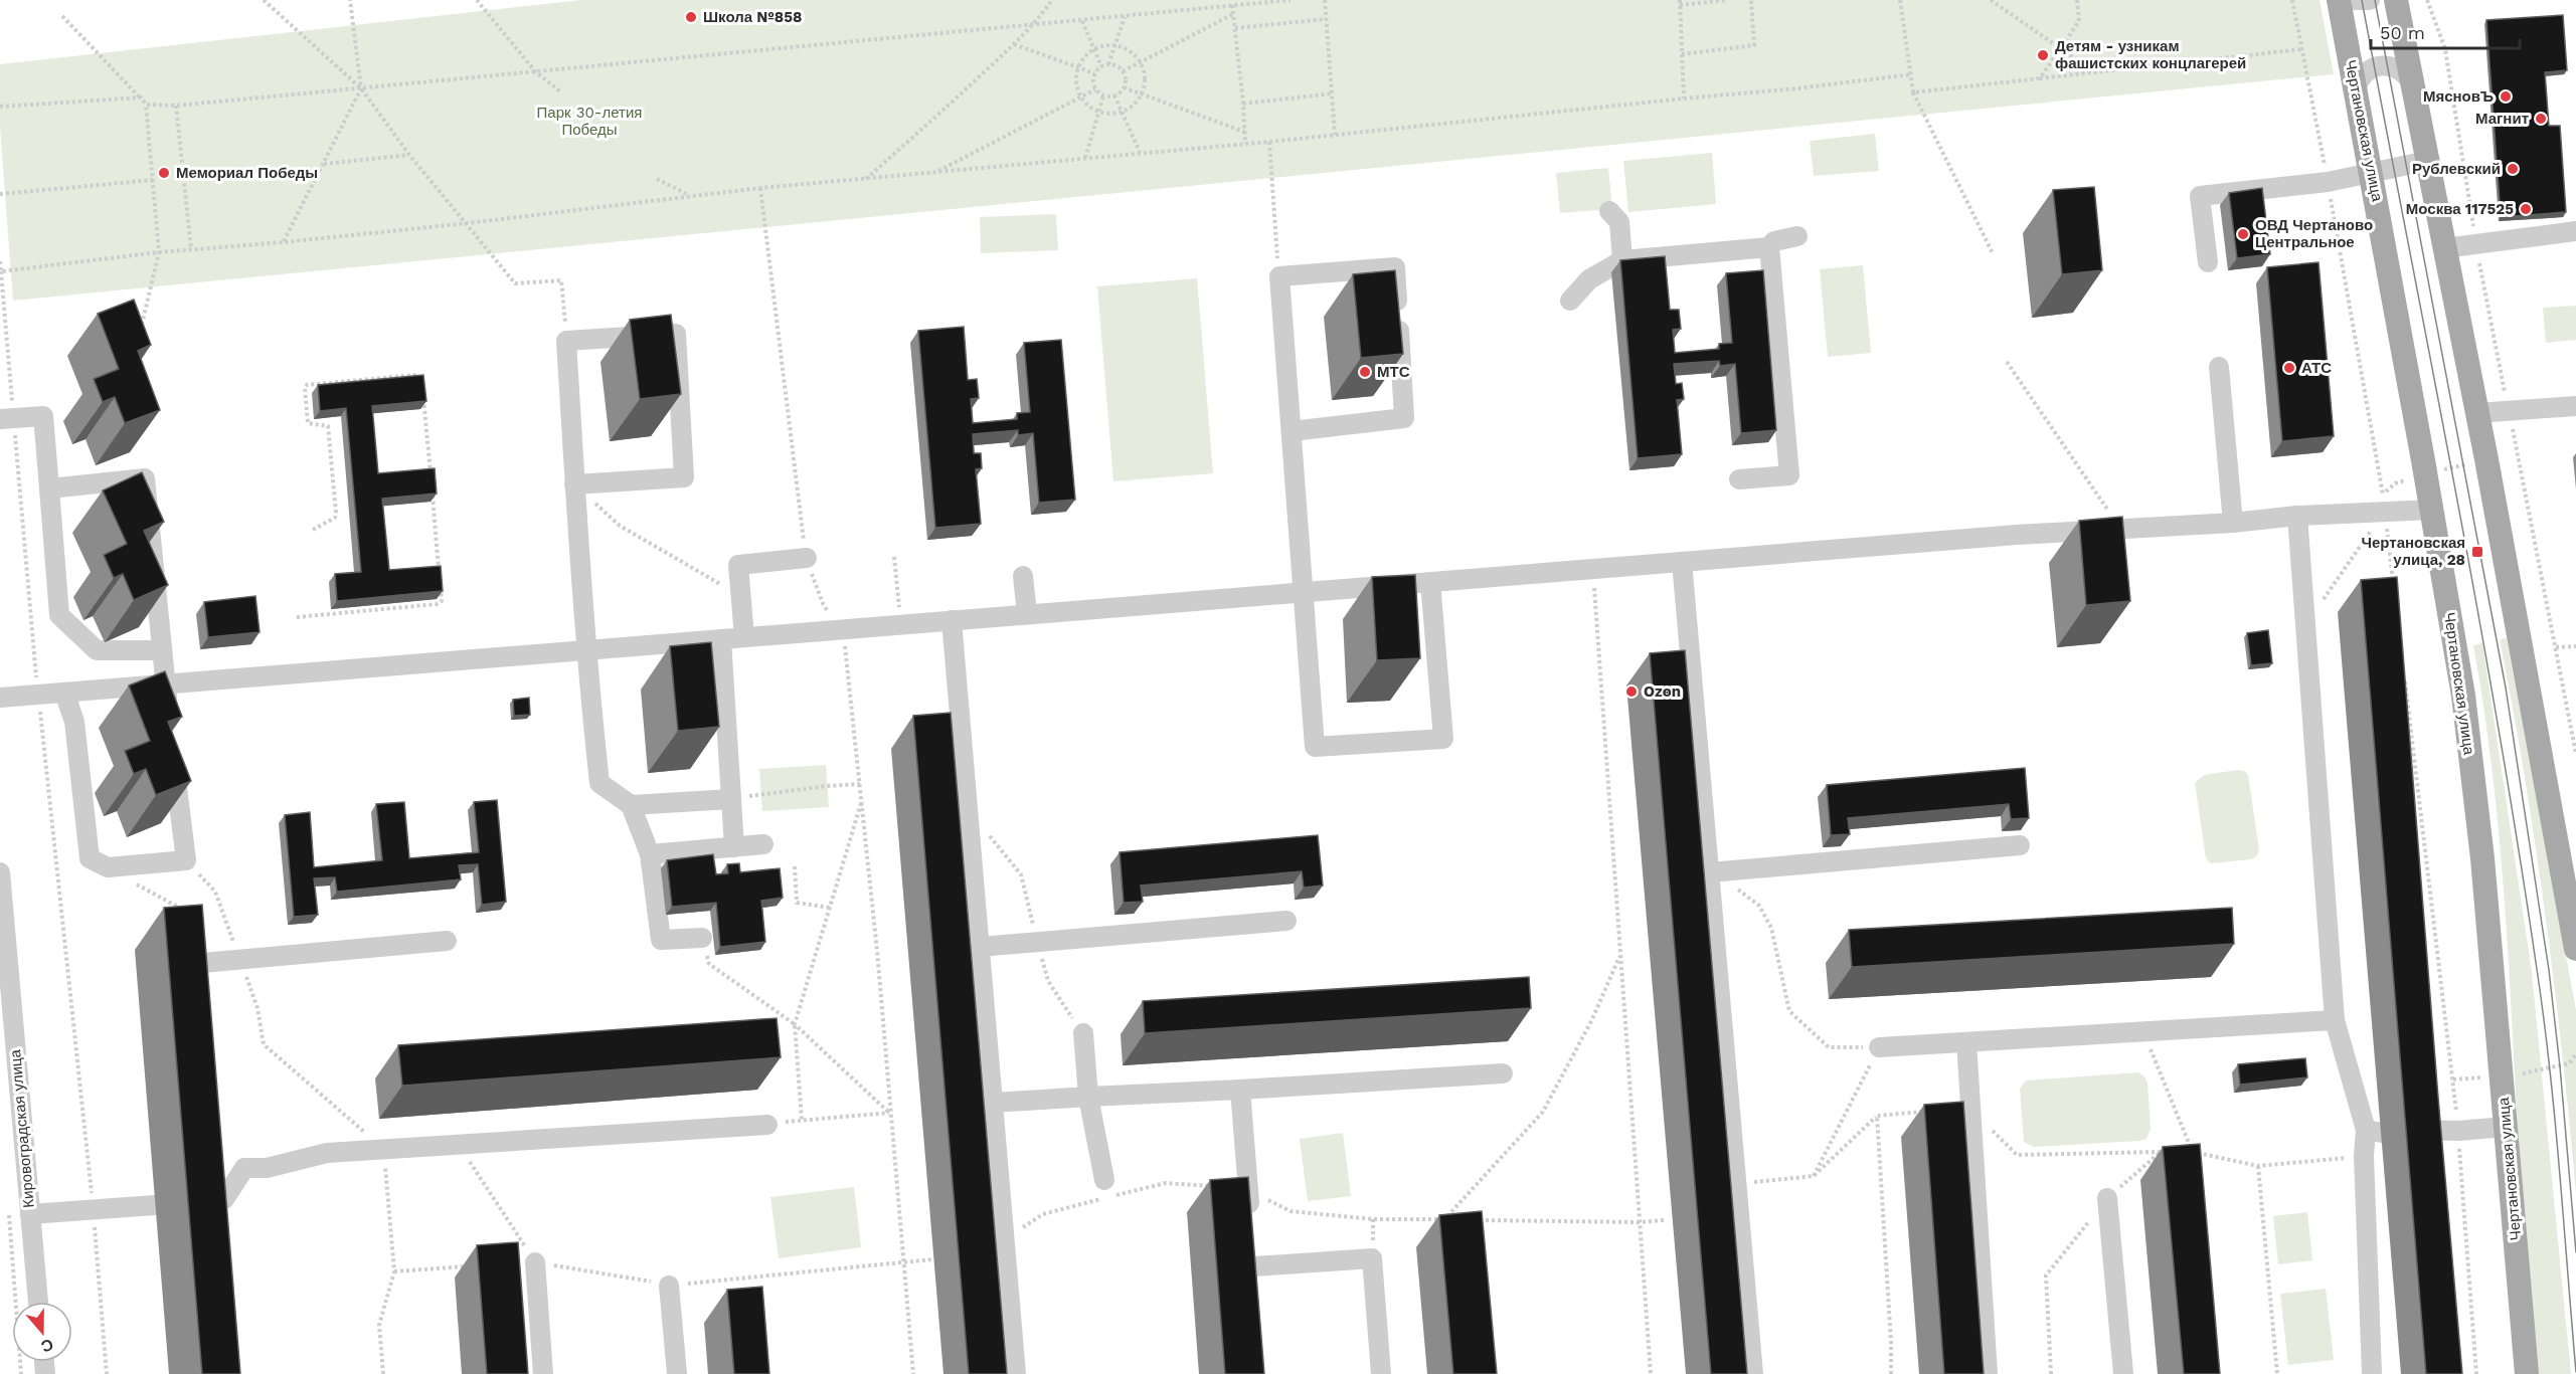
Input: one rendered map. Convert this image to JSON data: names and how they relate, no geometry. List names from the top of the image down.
{
  "streets": {
    "main road": ["Чертановская улица"],
    "street": ["Кировоградская улица"]
  },
  "parks": ["Парк 30-летия Победы"],
  "places": {
    "other": [
      "Школа №858",
      "Детям - узникам фашистских концлагерей",
      "МясновЪ",
      "Магнит",
      "Рублевский",
      "Мемориал Победы",
      "Москва 117525",
      "ОВД Чертаново Центральное",
      "АТС",
      "МТС",
      "Ozon"
    ],
    "transit": ["Чертановская улица, 28"]
  },
  "scale_bar": "50 m",
  "north": "bottom"
}
